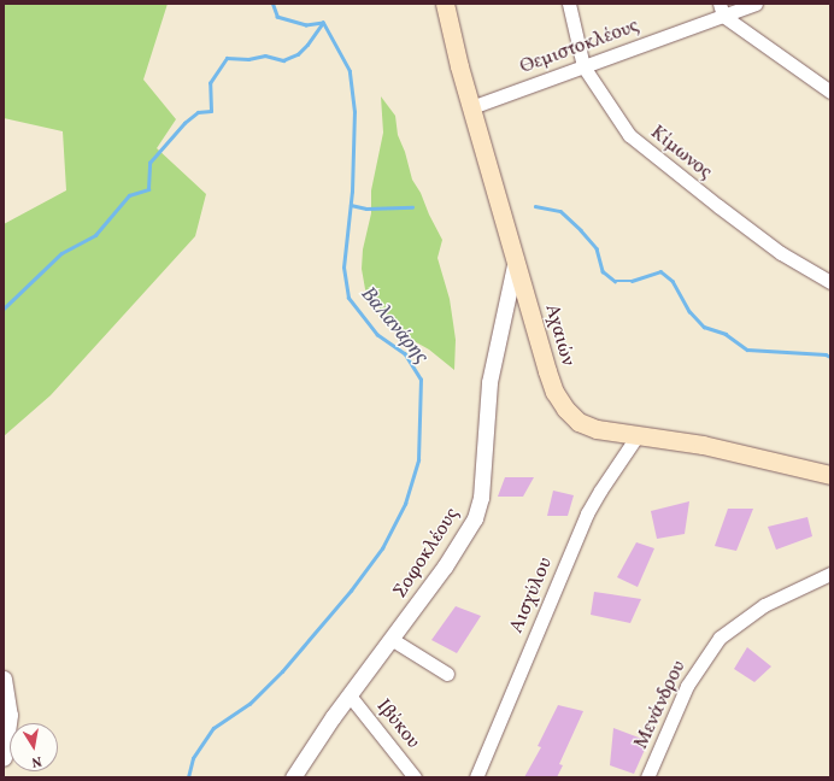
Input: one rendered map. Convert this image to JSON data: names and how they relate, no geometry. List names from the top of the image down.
{
  "streets": {
    "main road": ["Αχαιών"],
    "street": [
      "Θεμιστοκλέους",
      "Κίμωνος",
      "Σοφοκλέους",
      "Αισχύλου",
      "Μενάνδρου",
      "Ιβύκου"
    ]
  },
  "crossings": [
    ["Θεμιστοκλέους", "Κίμωνος"],
    ["Θεμιστοκλέους", "Αχαιών"],
    ["Αχαιών", "Σοφοκλέους"],
    ["Αχαιών", "Αισχύλου"],
    ["Σοφοκλέους", "Ιβύκου"]
  ],
  "water": ["Βαλανάρης"],
  "north": "bottom"
}
